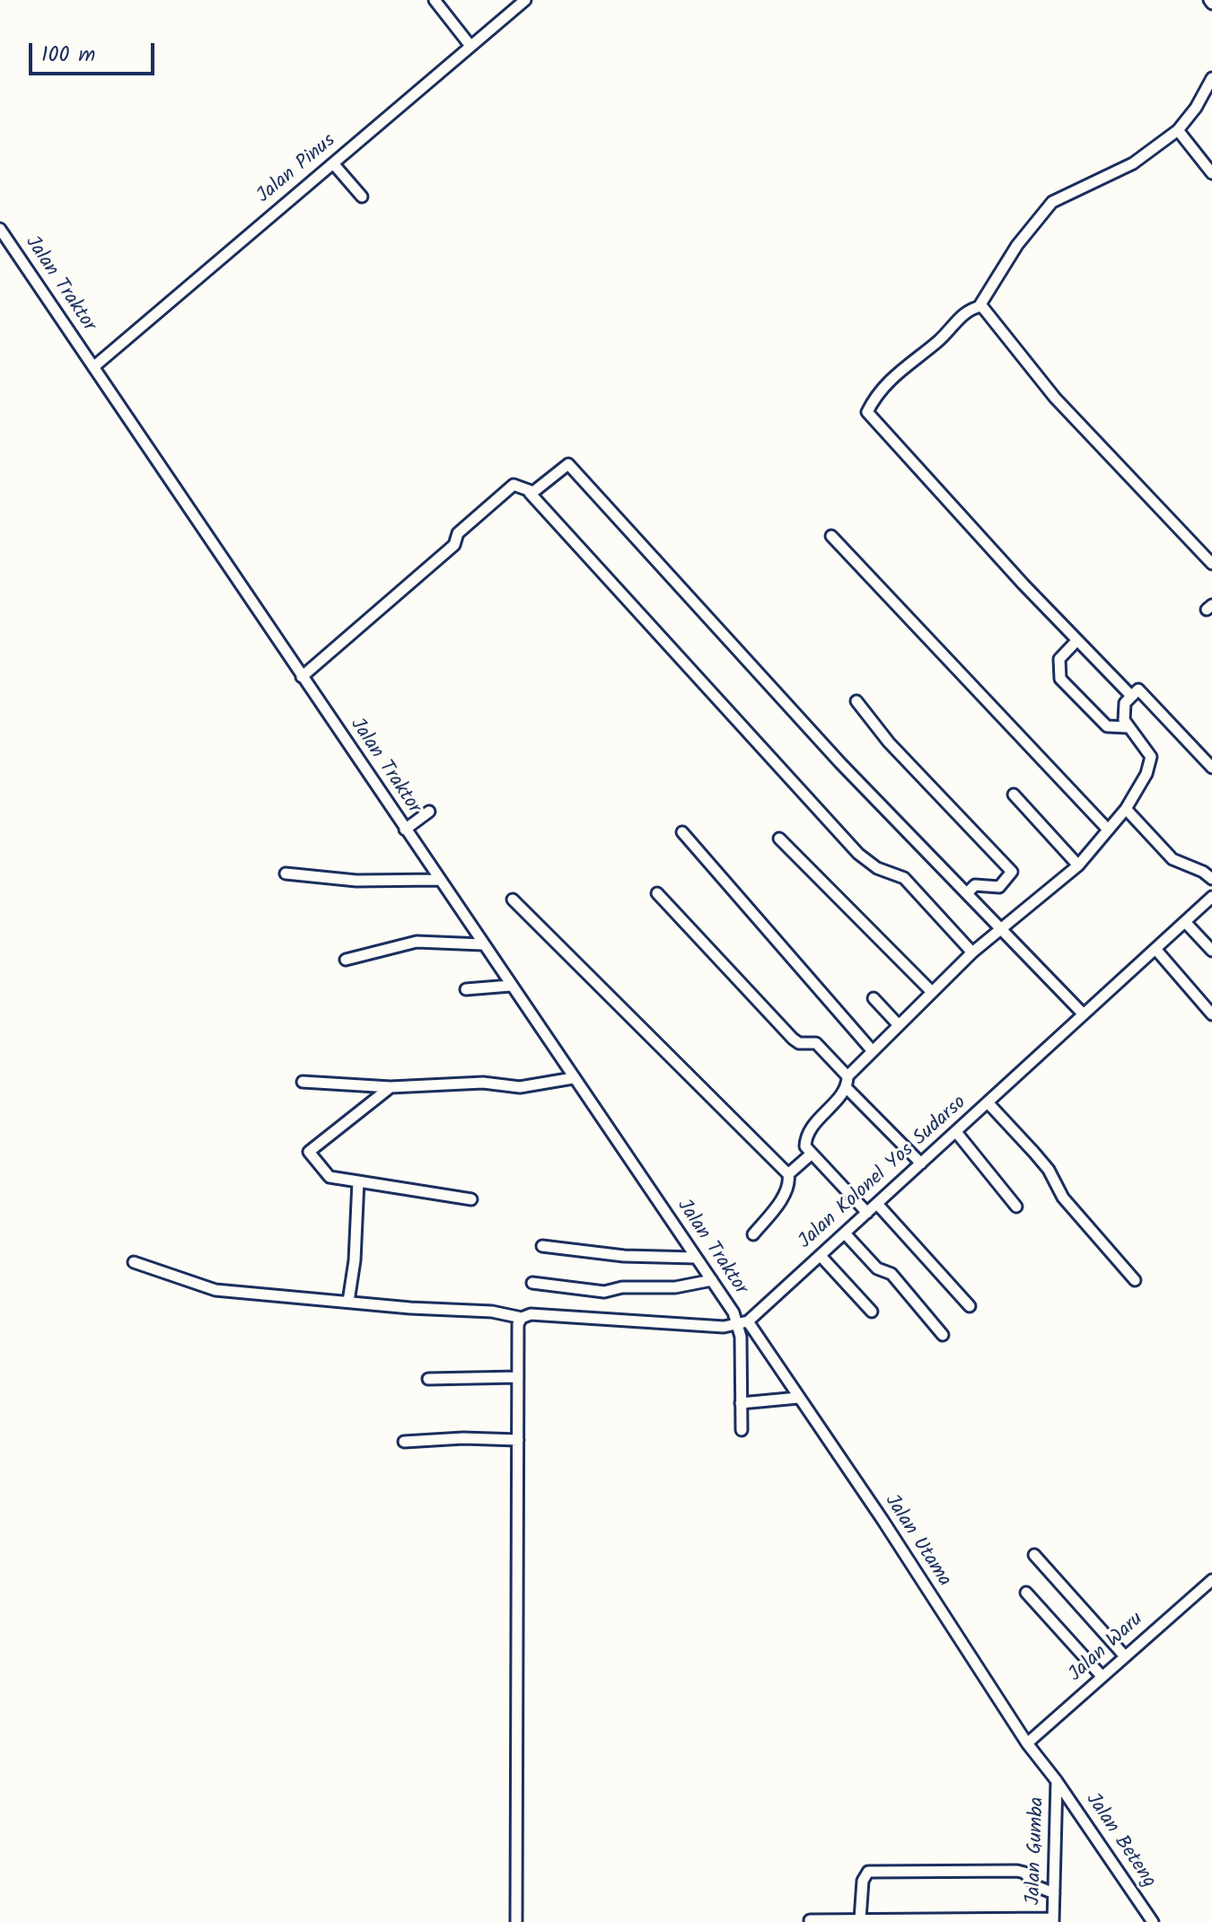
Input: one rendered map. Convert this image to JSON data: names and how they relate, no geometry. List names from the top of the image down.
{
  "streets": {
    "street": [
      "Jalan Pinus",
      "Jalan Traktor",
      "Jalan Kolonel Yos Sudarso",
      "Jalan Utama",
      "Jalan Waru",
      "Jalan Beteng",
      "Jalan Gumba"
    ]
  },
  "crossings": [
    ["Jalan Pinus", "Jalan Traktor"],
    ["Jalan Traktor", "Jalan Kolonel Yos Sudarso"],
    ["Jalan Traktor", "Jalan Utama"],
    ["Jalan Kolonel Yos Sudarso", "Jalan Utama"],
    ["Jalan Utama", "Jalan Waru"],
    ["Jalan Utama", "Jalan Beteng"],
    ["Jalan Utama", "Jalan Gumba"],
    ["Jalan Beteng", "Jalan Gumba"]
  ],
  "scale_bar": "100 m"
}
